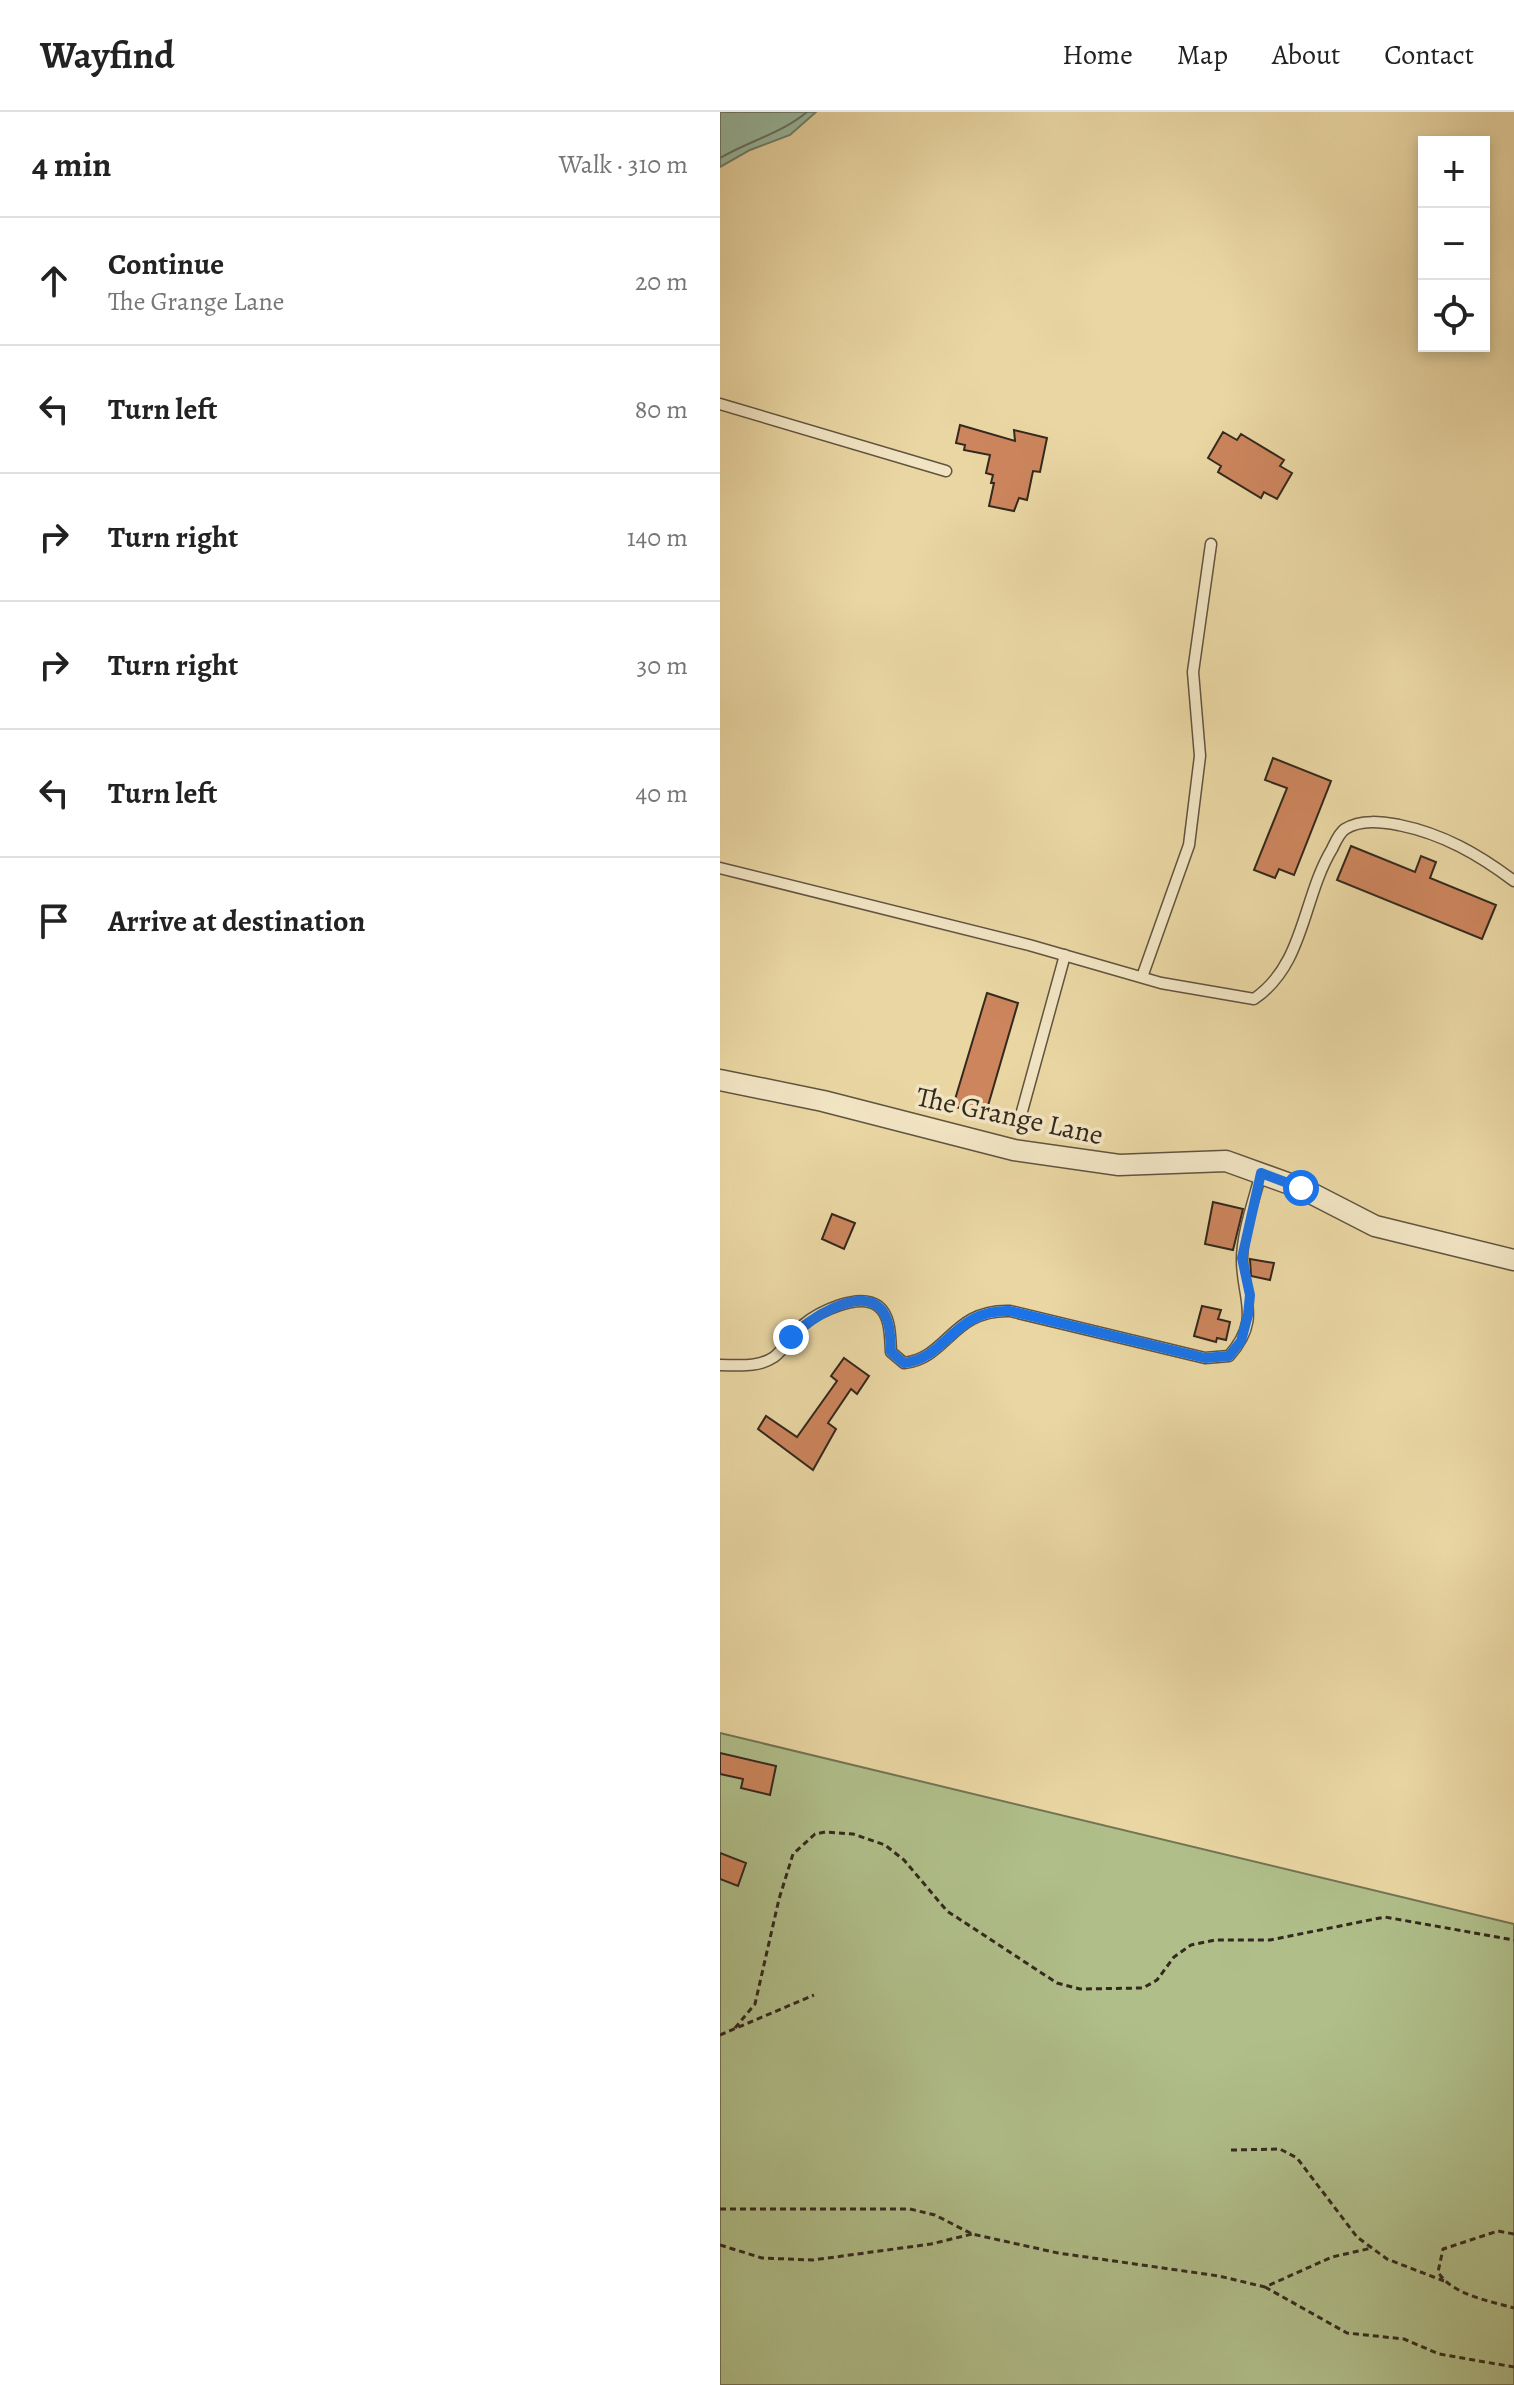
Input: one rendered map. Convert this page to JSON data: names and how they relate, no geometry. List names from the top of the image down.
{
  "streets": {
    "street": ["The Grange Lane"]
  },
  "page": {
    "header": "Wayfind",
    "nav": [
      "Home",
      "Map",
      "About",
      "Contact"
    ],
    "heading": ["4 min", "Walk · 310 m"],
    "map_buttons": ["+", "−"],
    "list": [
      ["Continue", "The Grange Lane", "20 m"],
      ["Turn left", "80 m"],
      ["Turn right", "140 m"],
      ["Turn right", "30 m"],
      ["Turn left", "40 m"],
      "Arrive at destination"
    ]
  }
}
